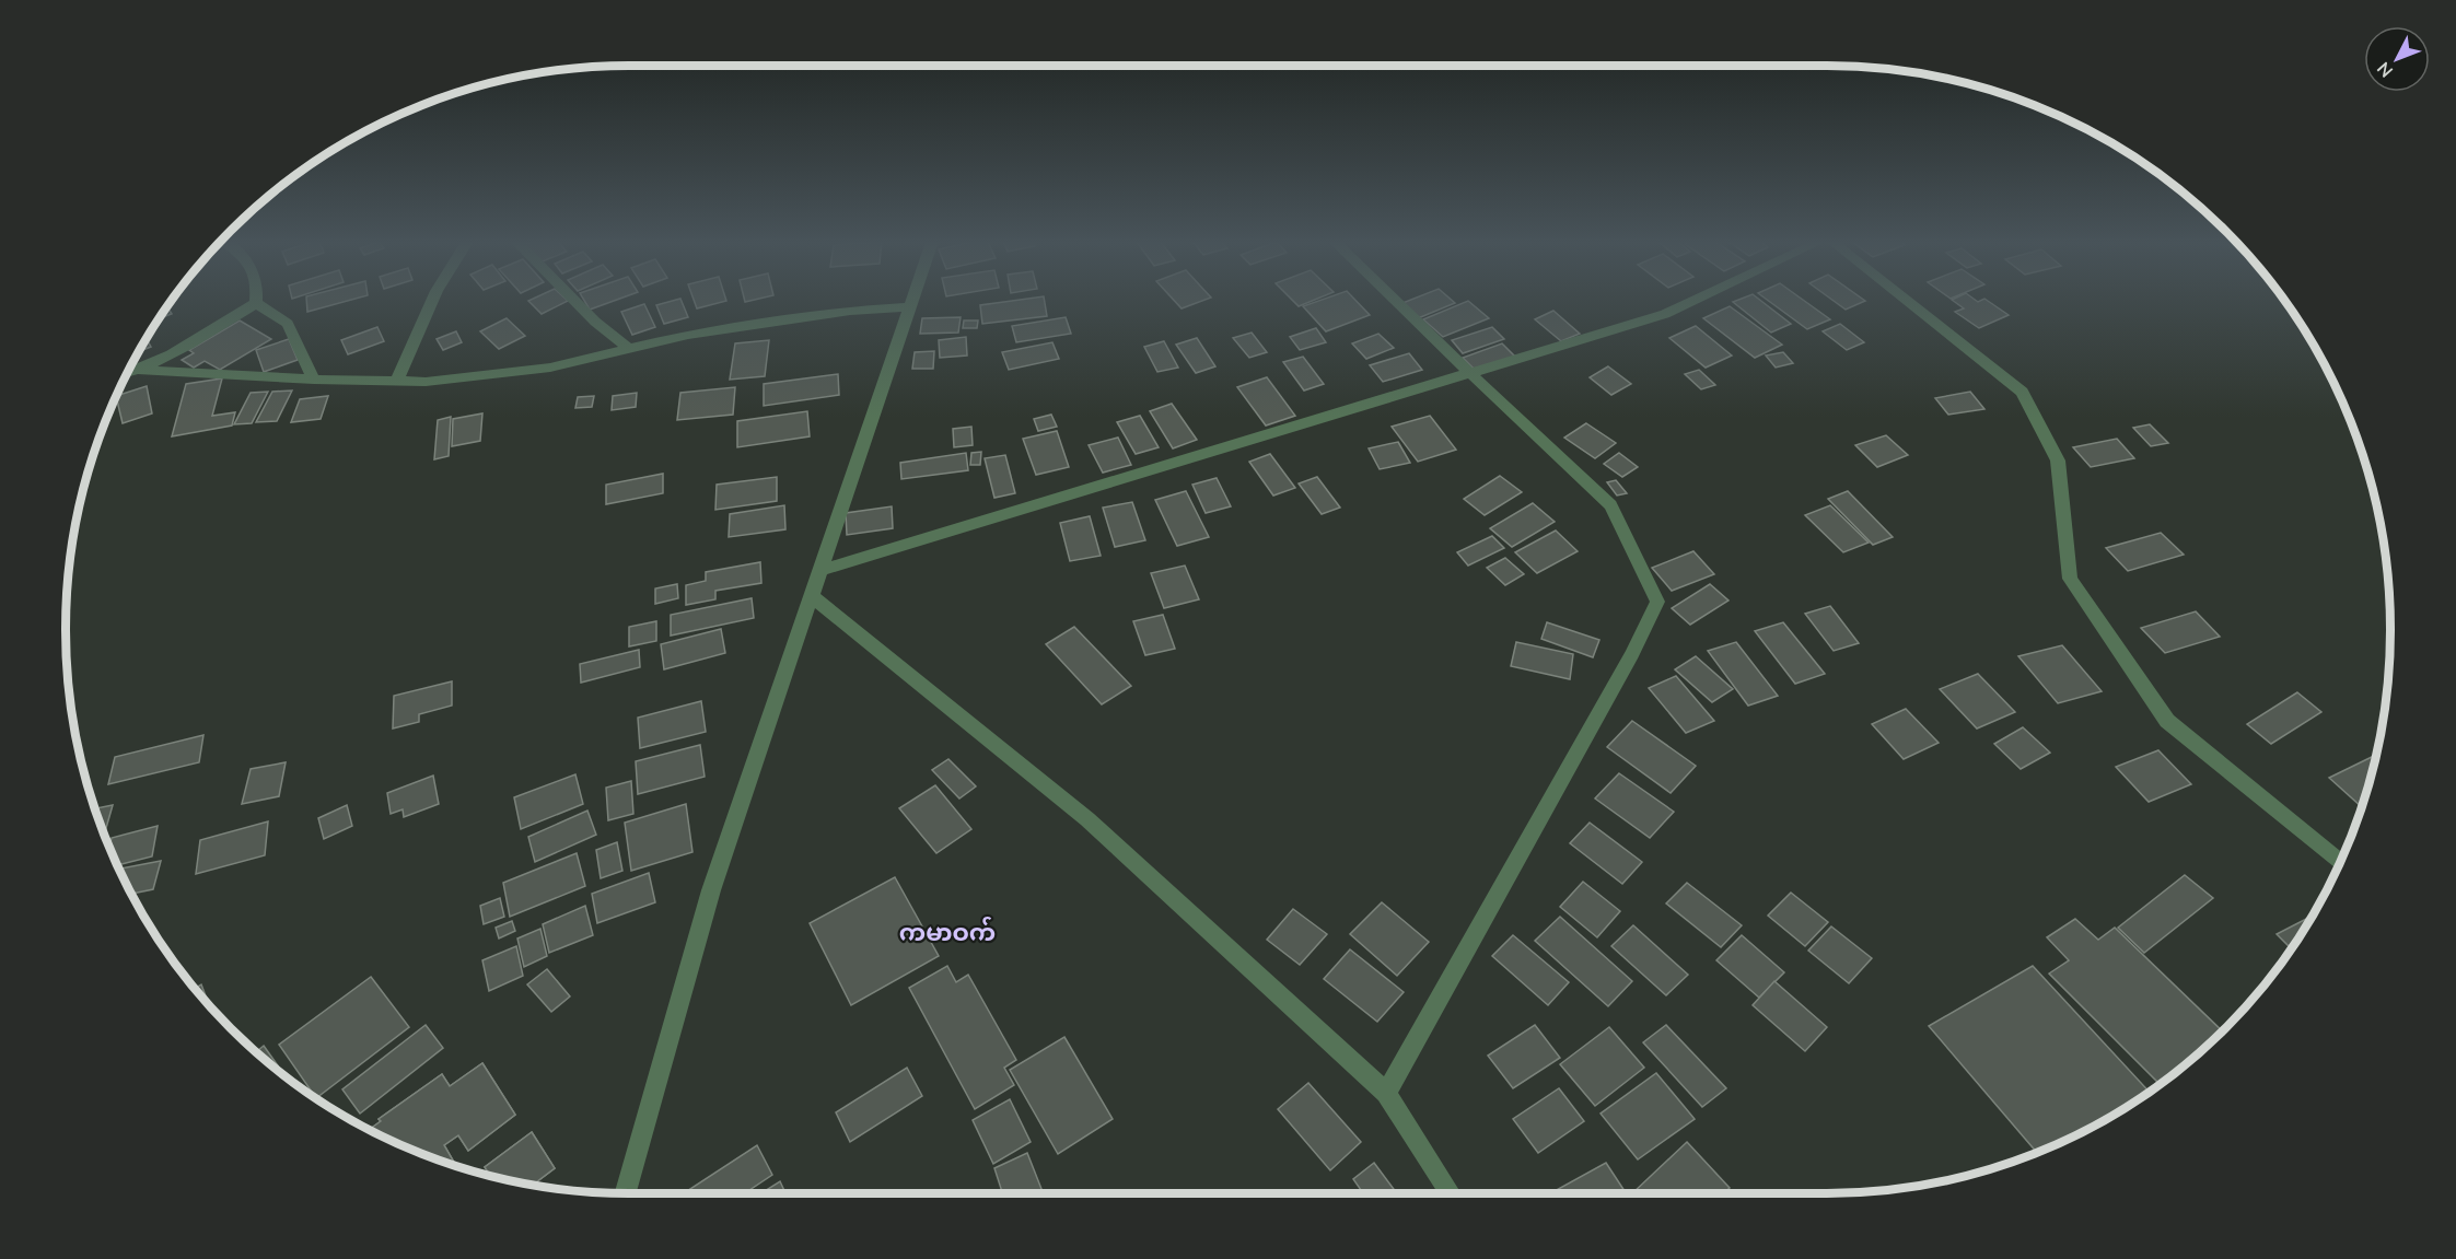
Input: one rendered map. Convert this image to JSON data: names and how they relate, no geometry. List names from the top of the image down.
{
  "districts": ["ကမာဝက်"],
  "north": "bottom left"
}
